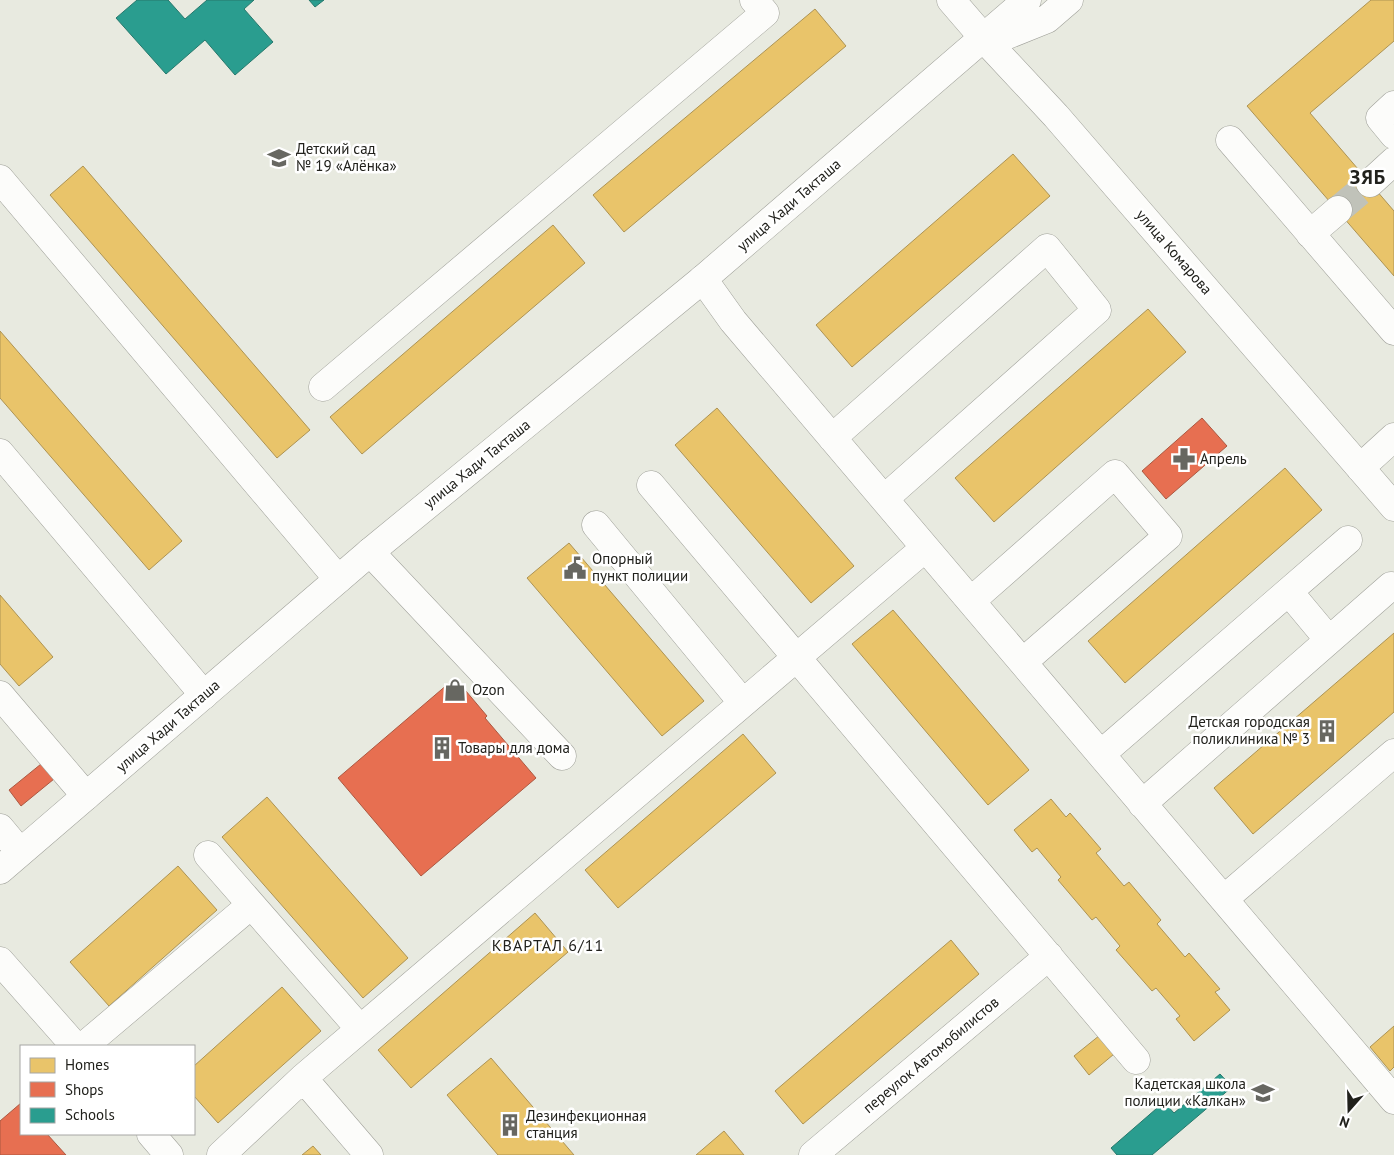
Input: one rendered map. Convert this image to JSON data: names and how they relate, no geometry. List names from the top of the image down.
{
  "streets": {
    "street": ["улица Хади Такташа", "улица Комарова", "переулок Автомобилистов"]
  },
  "crossings": [
    ["улица Хади Такташа", "улица Комарова"]
  ],
  "districts": ["ЗЯБ", "КВАРТАЛ 6/11"],
  "places": {
    "school or university": ["Детский сад № 19 «Алёнка»", "Кадетская школа полиции «Калкан»"],
    "pharmacy": ["Апрель"],
    "public building": ["Опорный пункт полиции"],
    "shop": ["Ozon"],
    "building": ["Детская городская поликлиника № 3", "Товары для дома", "Дезинфекционная станция"]
  },
  "legend": ["Homes", "Shops", "Schools"],
  "north": "bottom"
}
